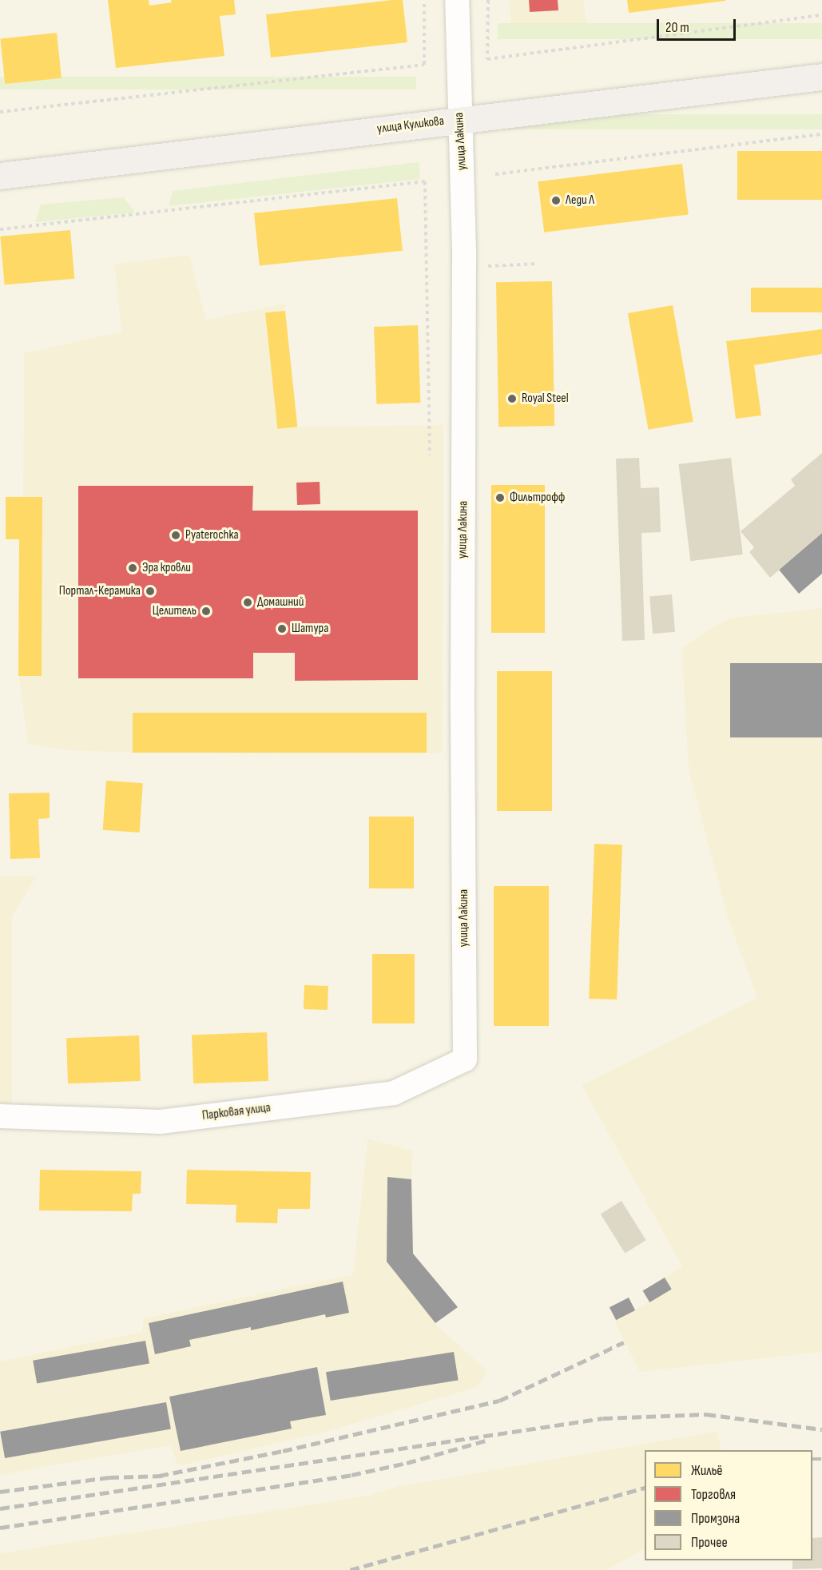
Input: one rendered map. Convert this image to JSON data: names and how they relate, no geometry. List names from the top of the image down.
{
  "streets": {
    "main road": ["улица Куликова"],
    "street": ["улица Лакина", "Парковая улица"]
  },
  "crossings": [
    ["улица Куликова", "улица Лакина"],
    ["улица Лакина", "Парковая улица"]
  ],
  "places": [
    "Леди Л",
    "Royal Steel",
    "Фильтрофф",
    "Pyaterochka",
    "Эра кровли",
    "Портал-Керамика",
    "Домашний",
    "Целитель",
    "Шатура"
  ],
  "legend": [
    "Жильё",
    "Торговля",
    "Промзона",
    "Прочее"
  ],
  "scale_bar": "20 m"
}
